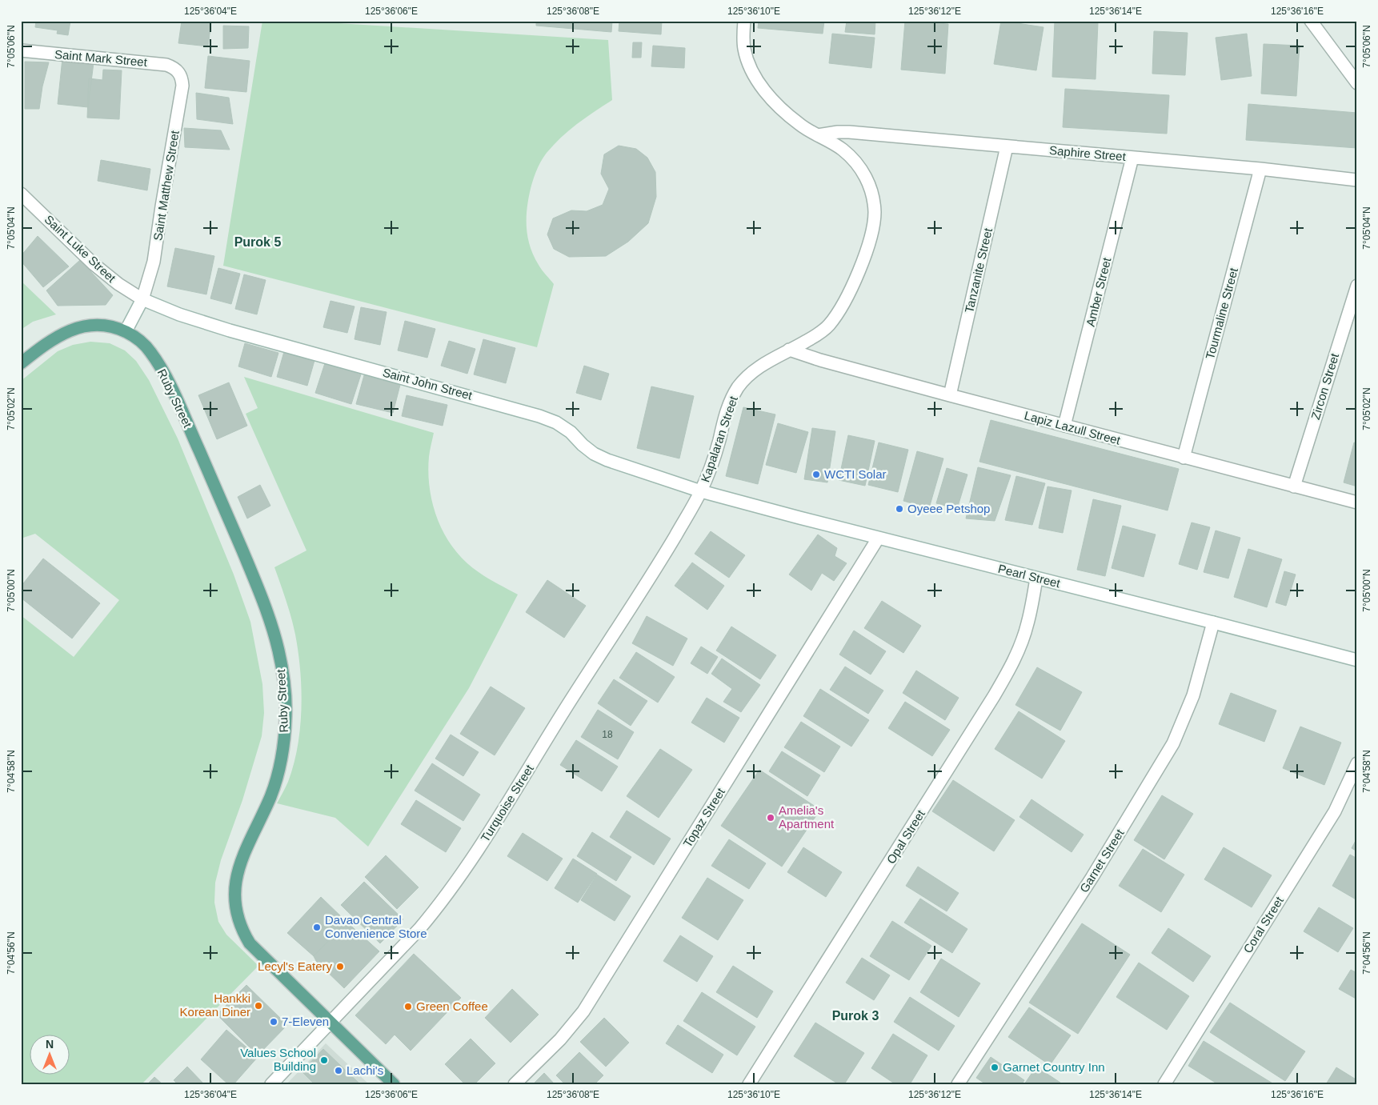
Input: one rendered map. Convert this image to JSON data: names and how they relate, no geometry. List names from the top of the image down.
{
  "streets": {
    "main road": ["Ruby Street"],
    "street": [
      "Saint Mark Street",
      "Saphire Street",
      "Saint Matthew Street",
      "Saint Luke Street",
      "Tanzanite Street",
      "Amber Street",
      "Tourmaline Street",
      "Saint John Street",
      "Zircon Street",
      "Lapiz Lazull Street",
      "Kapalaran Street",
      "Pearl Street",
      "Turquoise Street",
      "Topaz Street",
      "Opal Street",
      "Garnet Street",
      "Coral Street"
    ]
  },
  "crossings": [
    ["Saint Mark Street", "Saint Matthew Street"],
    ["Saphire Street", "Tanzanite Street"],
    ["Saphire Street", "Amber Street"],
    ["Saphire Street", "Tourmaline Street"],
    ["Saphire Street", "Kapalaran Street"],
    ["Saint Matthew Street", "Saint Luke Street"],
    ["Saint Matthew Street", "Saint John Street"],
    ["Saint Matthew Street", "Ruby Street"],
    ["Saint Luke Street", "Saint John Street"],
    ["Tanzanite Street", "Lapiz Lazull Street"],
    ["Amber Street", "Lapiz Lazull Street"],
    ["Tourmaline Street", "Lapiz Lazull Street"],
    ["Saint John Street", "Kapalaran Street"],
    ["Saint John Street", "Pearl Street"],
    ["Saint John Street", "Turquoise Street"],
    ["Zircon Street", "Lapiz Lazull Street"],
    ["Ruby Street", "Turquoise Street"],
    ["Lapiz Lazull Street", "Kapalaran Street"],
    ["Kapalaran Street", "Pearl Street"],
    ["Kapalaran Street", "Turquoise Street"],
    ["Pearl Street", "Turquoise Street"],
    ["Pearl Street", "Topaz Street"],
    ["Pearl Street", "Opal Street"],
    ["Pearl Street", "Garnet Street"]
  ],
  "districts": ["Purok 5", "Purok 3"],
  "places": [
    "WCTI Solar",
    "Oyeee Petshop",
    "Amelia's Apartment",
    "Davao Central Convenience Store",
    "Lecyl's Eatery",
    "Hankki Korean Diner",
    "Green Coffee",
    "7-Eleven",
    "Values School Building",
    "Garnet Country Inn",
    "Lachi's"
  ],
  "house_numbers": ["18"],
  "north": "top",
  "coordinates": [
    "125°36'04\"E",
    "125°36'06\"E",
    "125°36'08\"E",
    "125°36'10\"E",
    "125°36'12\"E",
    "125°36'14\"E",
    "125°36'16\"E",
    "7°05'06\"N",
    "7°05'04\"N",
    "7°05'02\"N",
    "7°05'00\"N",
    "7°04'58\"N",
    "7°04'56\"N"
  ]
}
